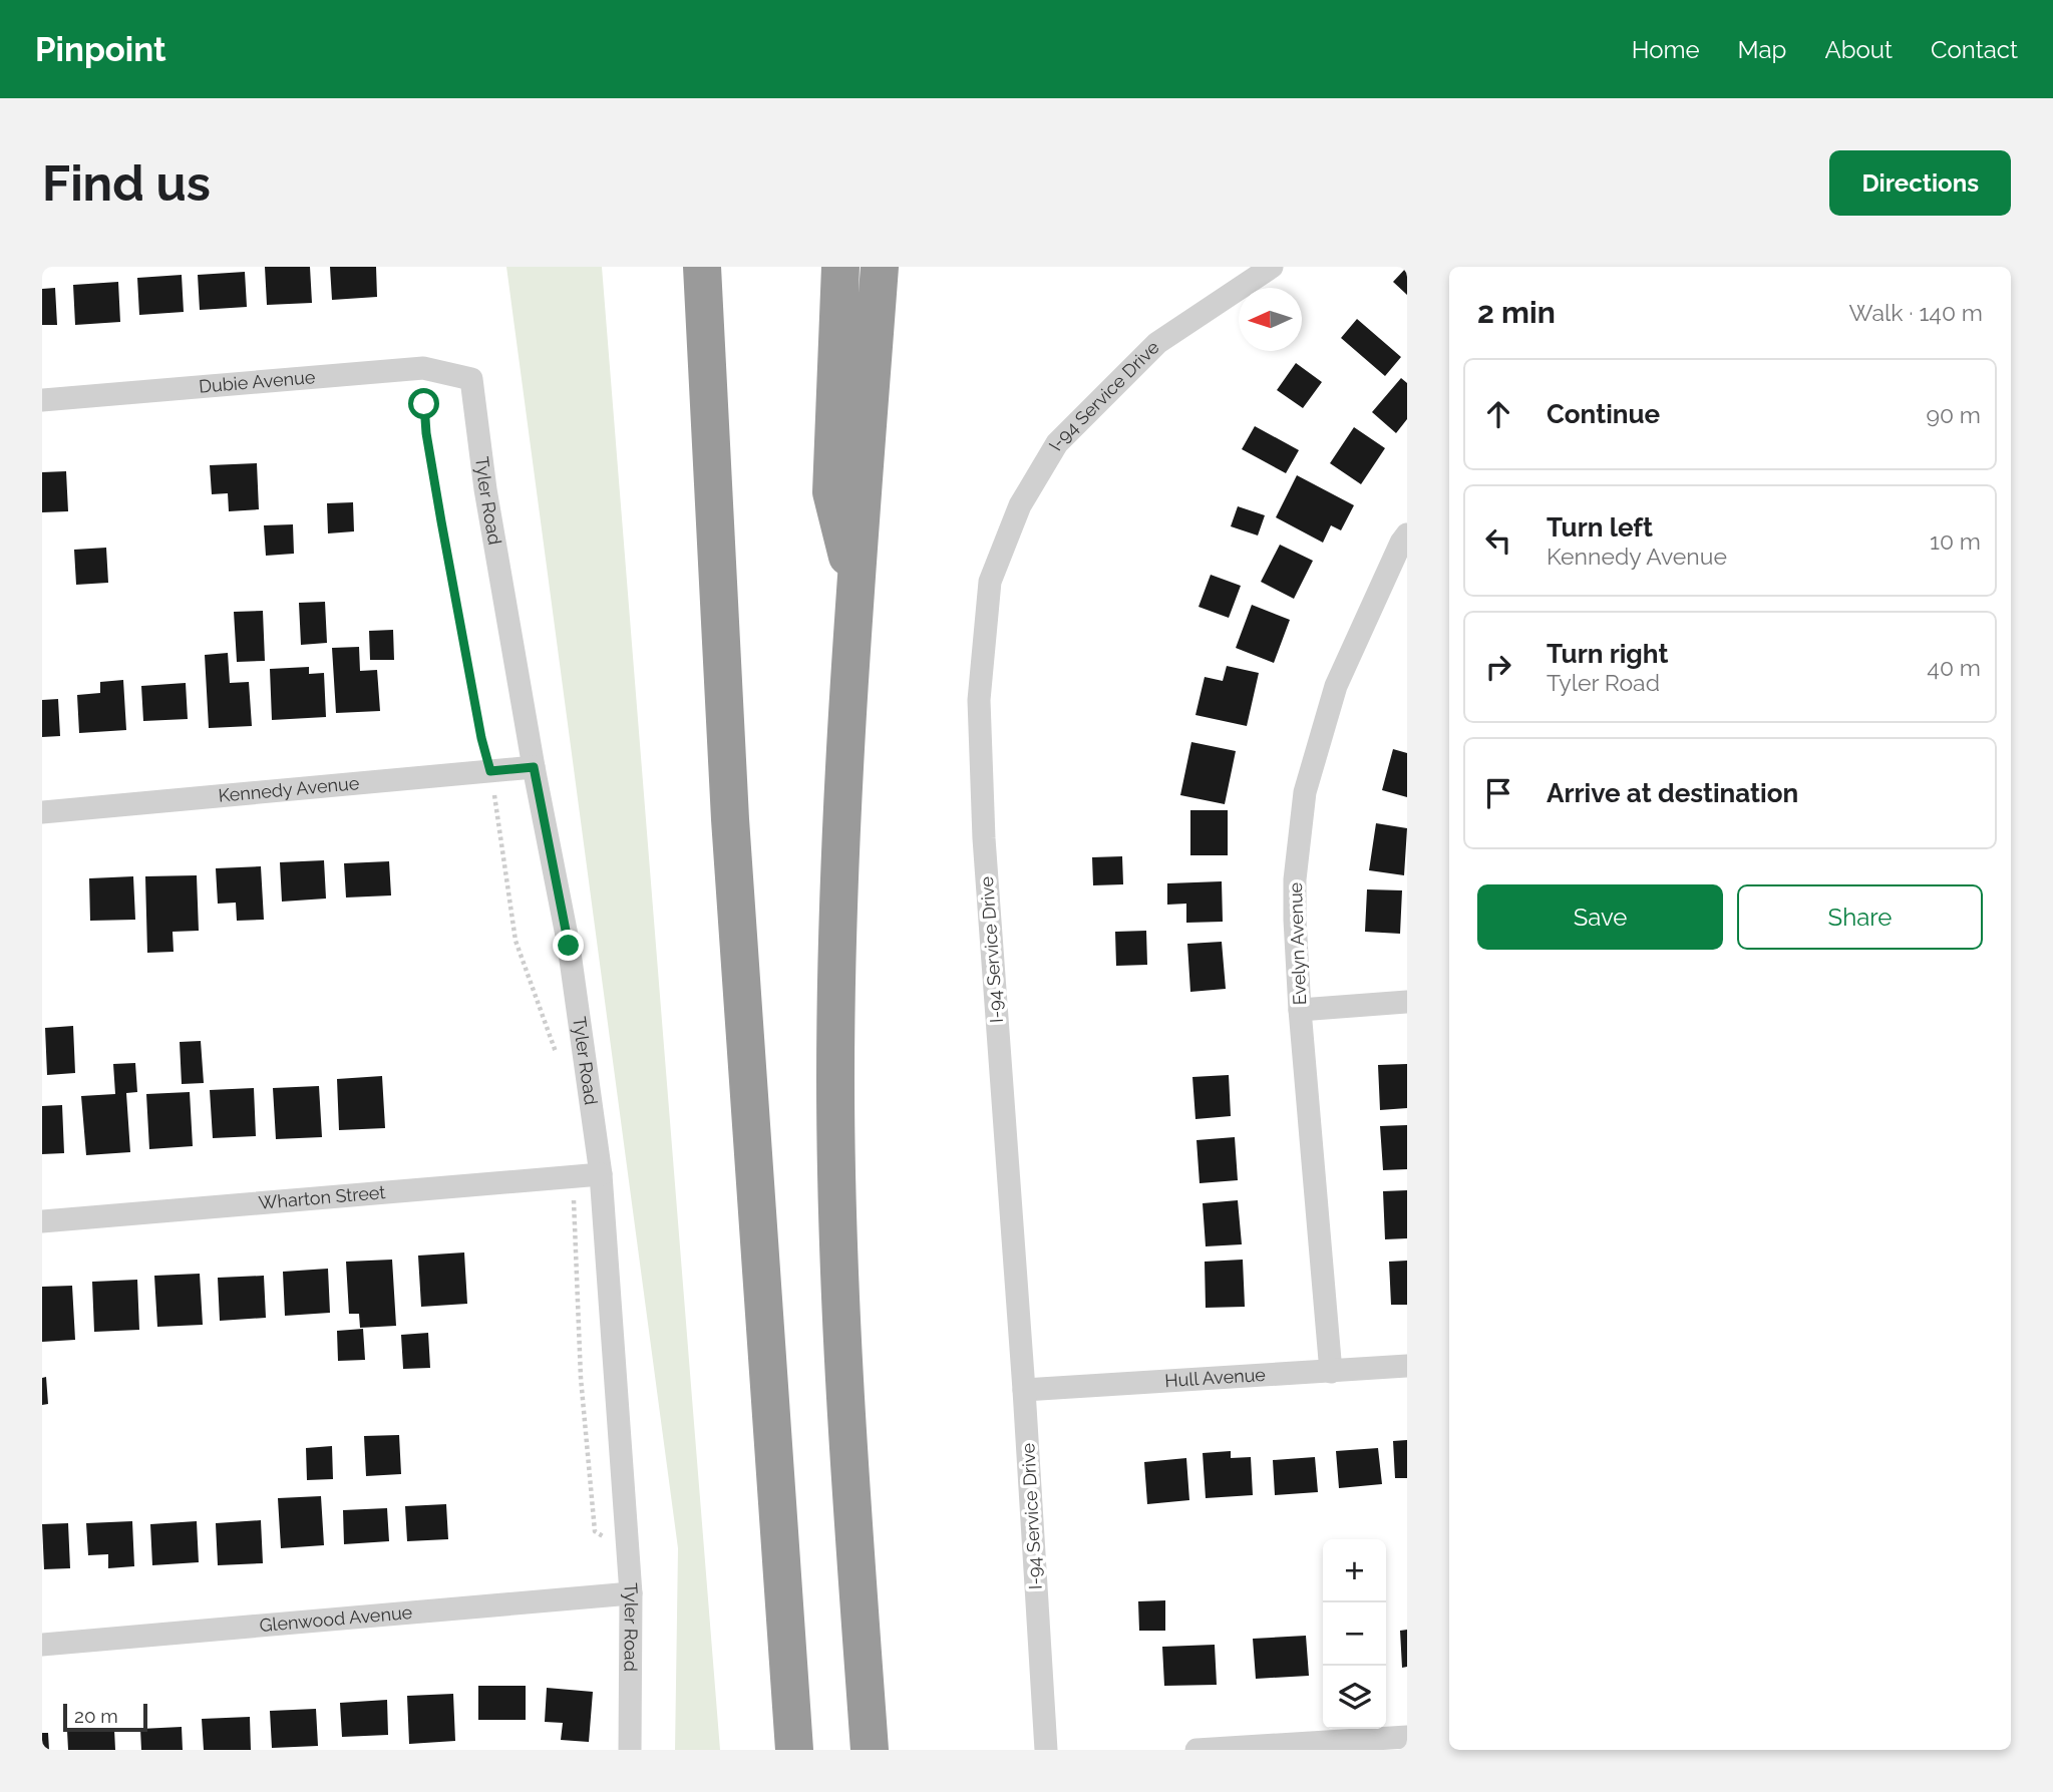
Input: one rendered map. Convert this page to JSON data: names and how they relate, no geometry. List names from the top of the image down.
{
  "streets": {
    "street": [
      "Dubie Avenue",
      "I-94 Service Drive",
      "Tyler Road",
      "Kennedy Avenue",
      "Evelyn Avenue",
      "Wharton Street",
      "Hull Avenue",
      "Glenwood Avenue"
    ]
  },
  "crossings": [
    ["Dubie Avenue", "Tyler Road"],
    ["I-94 Service Drive", "Hull Avenue"],
    ["Tyler Road", "Kennedy Avenue"],
    ["Tyler Road", "Wharton Street"],
    ["Tyler Road", "Glenwood Avenue"],
    ["Evelyn Avenue", "Hull Avenue"]
  ],
  "scale_bar": "20 m",
  "north": "left",
  "page": {
    "header": "Pinpoint",
    "nav": [
      "Home",
      "Map",
      "About",
      "Contact"
    ],
    "buttons": [
      "Directions",
      ["Save", "Share"]
    ],
    "title": "Find us",
    "heading": ["2 min", "Walk · 140 m"],
    "list": [
      ["Continue", "90 m"],
      ["Turn left", "Kennedy Avenue", "10 m"],
      ["Turn right", "Tyler Road", "40 m"],
      "Arrive at destination"
    ],
    "map_buttons": ["+", "−"],
    "scale": "20 m"
  }
}
